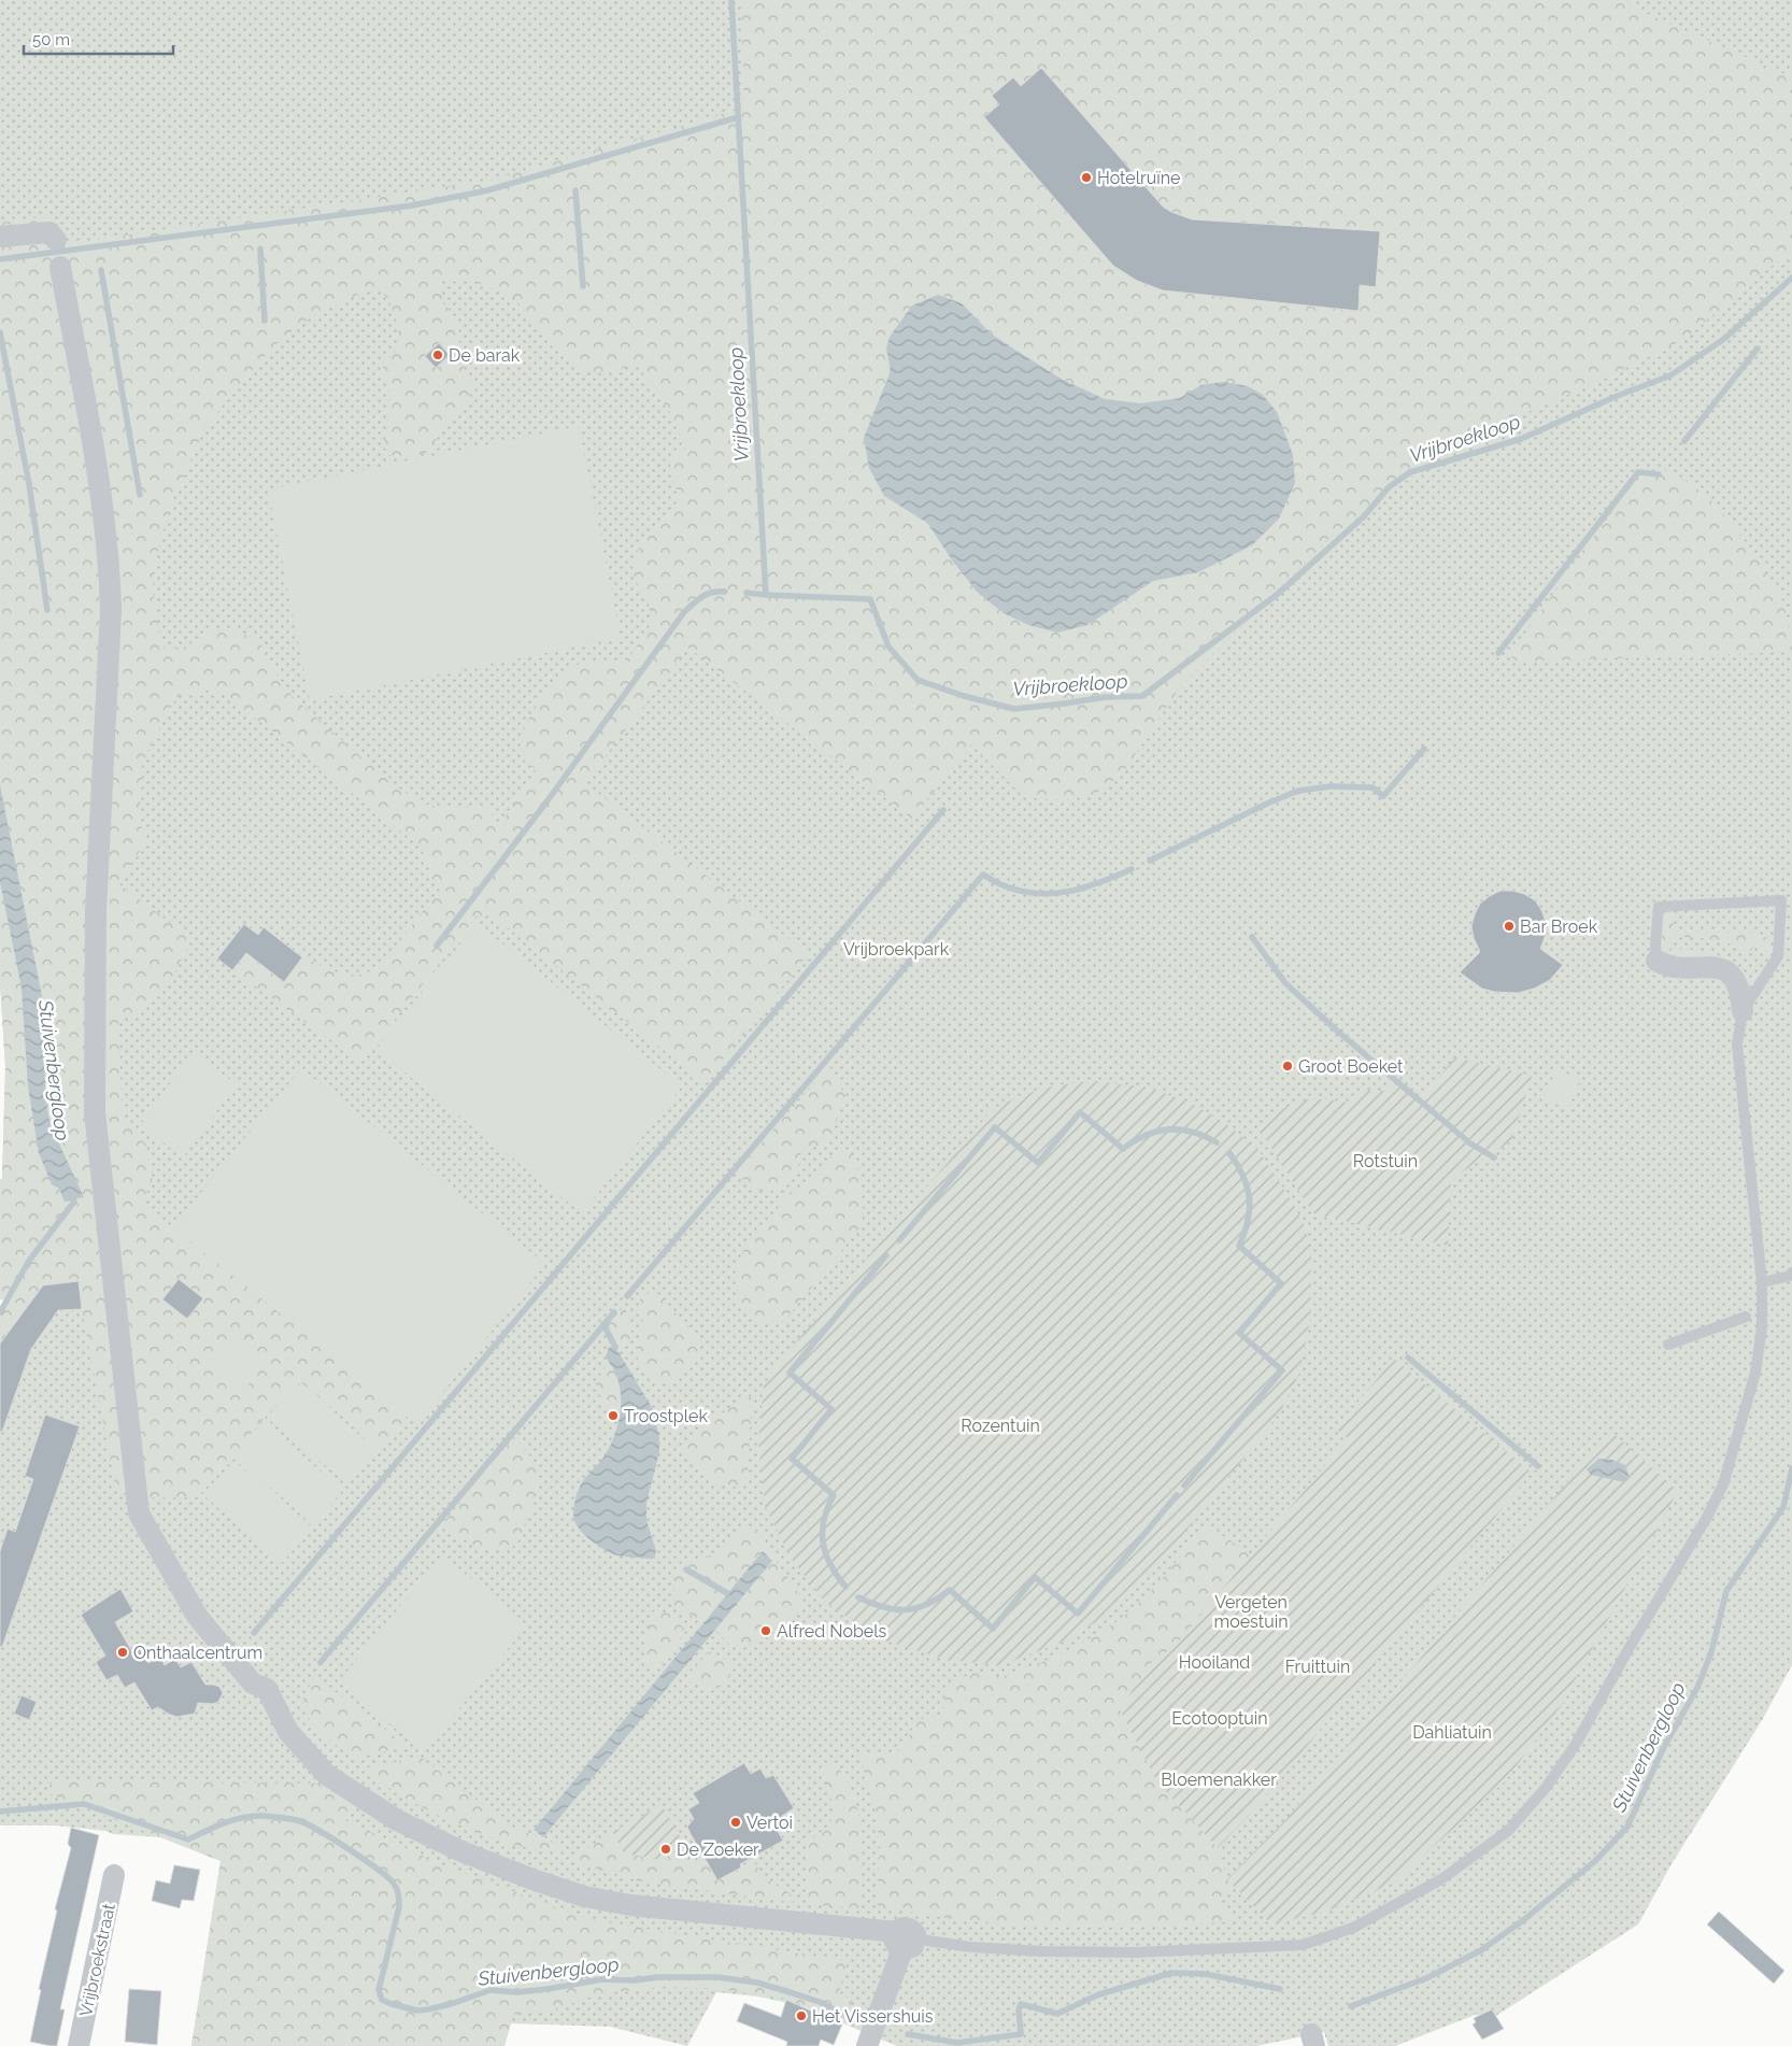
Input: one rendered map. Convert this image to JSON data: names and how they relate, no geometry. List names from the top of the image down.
{
  "streets": {
    "street": ["Vrijbroekstraat"]
  },
  "water": ["Vrijbroekloop", "Stuivenbergloop"],
  "parks": [
    "Vrijbroekpark",
    "Rotstuin",
    "Rozentuin",
    "Vergeten moestuin",
    "Hooiland",
    "Fruittuin",
    "Ecotooptuin",
    "Dahliatuin",
    "Bloemenakker"
  ],
  "places": [
    "Hotelruïne",
    "De barak",
    "Bar Broek",
    "Groot Boeket",
    "Troostplek",
    "Alfred Nobels",
    "Onthaalcentrum",
    "Vertoi",
    "De Zoeker",
    "Het Vissershuis"
  ],
  "scale_bar": "50 m"
}
